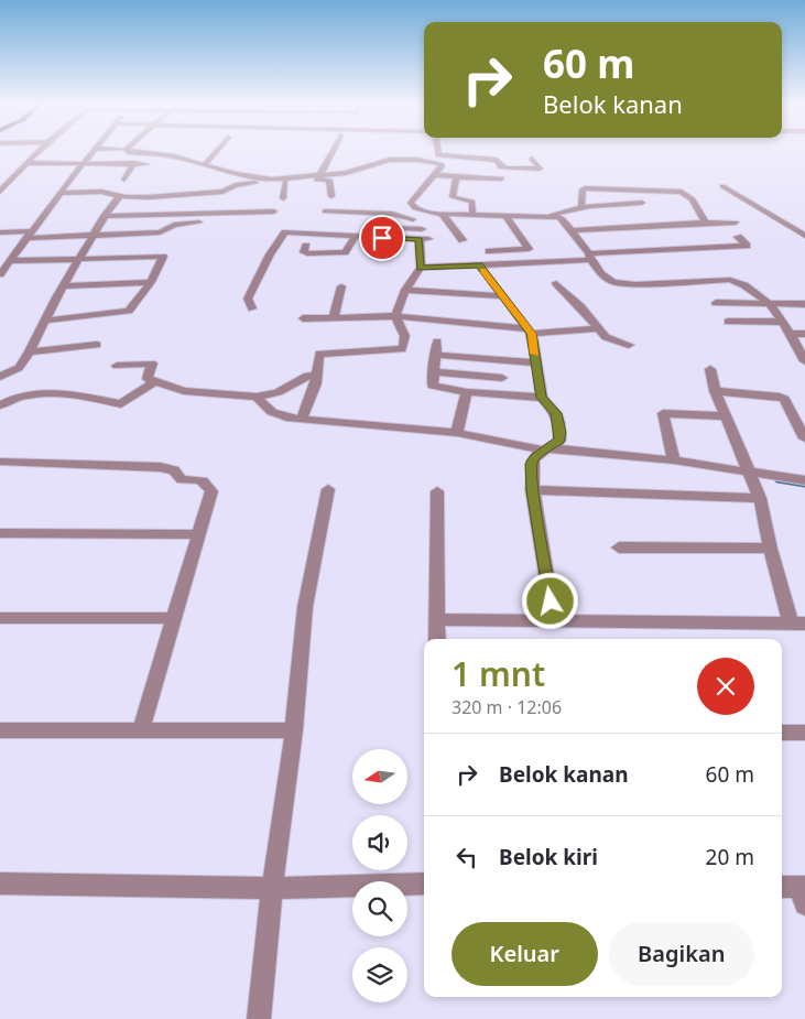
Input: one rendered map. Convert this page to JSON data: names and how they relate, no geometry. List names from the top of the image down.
{
  "north": "left",
  "page": {
    "turn": ["60 m", "Belok kanan"],
    "heading": ["1 mnt", "320 m · 12:06"],
    "list": [
      {
        "name": "Belok kanan",
        "value": "60 m"
      },
      {
        "name": "Belok kiri",
        "value": "20 m"
      }
    ],
    "buttons": ["Keluar", "Bagikan"]
  }
}
